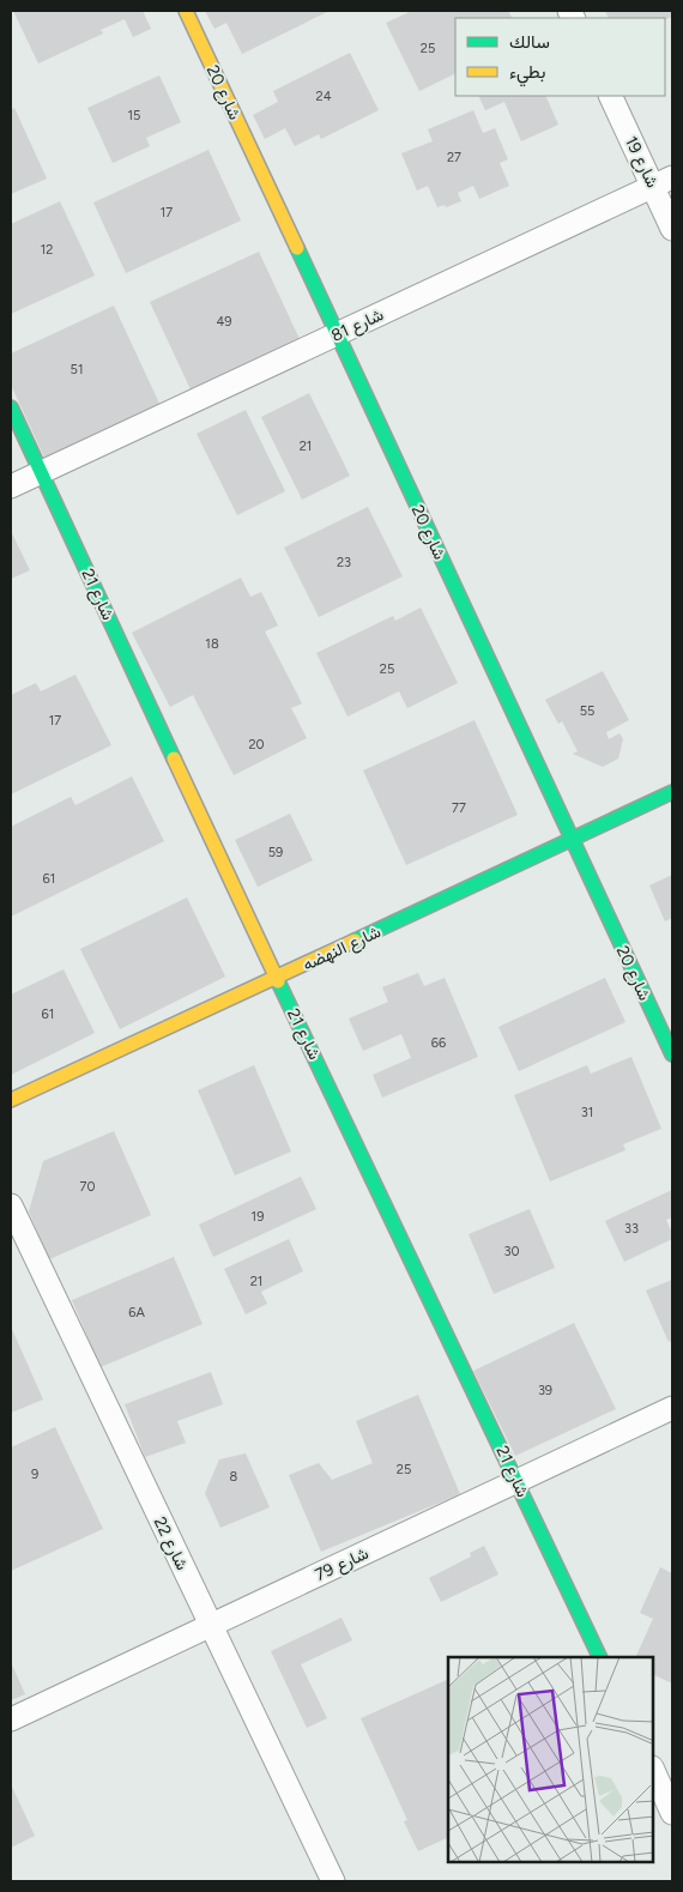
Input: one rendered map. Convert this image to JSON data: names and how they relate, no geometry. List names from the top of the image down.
{
  "streets": {
    "street": [
      "شارع 20",
      "شارع 19",
      "شارع 81",
      "شارع 21",
      "شارع النهضه",
      "شارع 22",
      "شارع 79"
    ]
  },
  "crossings": [
    ["شارع 20", "شارع 81"],
    ["شارع 20", "شارع النهضه"],
    ["شارع 19", "شارع 81"],
    ["شارع 81", "شارع 21"],
    ["شارع 21", "شارع النهضه"],
    ["شارع 21", "شارع 79"],
    ["شارع 22", "شارع 79"]
  ],
  "house_numbers": [
    "25",
    "24",
    "15",
    "27",
    "17",
    "12",
    "49",
    "51",
    "21",
    "23",
    "18",
    "25",
    "55",
    "17",
    "20",
    "77",
    "59",
    "61",
    "61",
    "66",
    "31",
    "70",
    "19",
    "33",
    "30",
    "21",
    "6A",
    "39",
    "25",
    "9",
    "8"
  ],
  "legend": ["سالك", "بطيء"]
}
